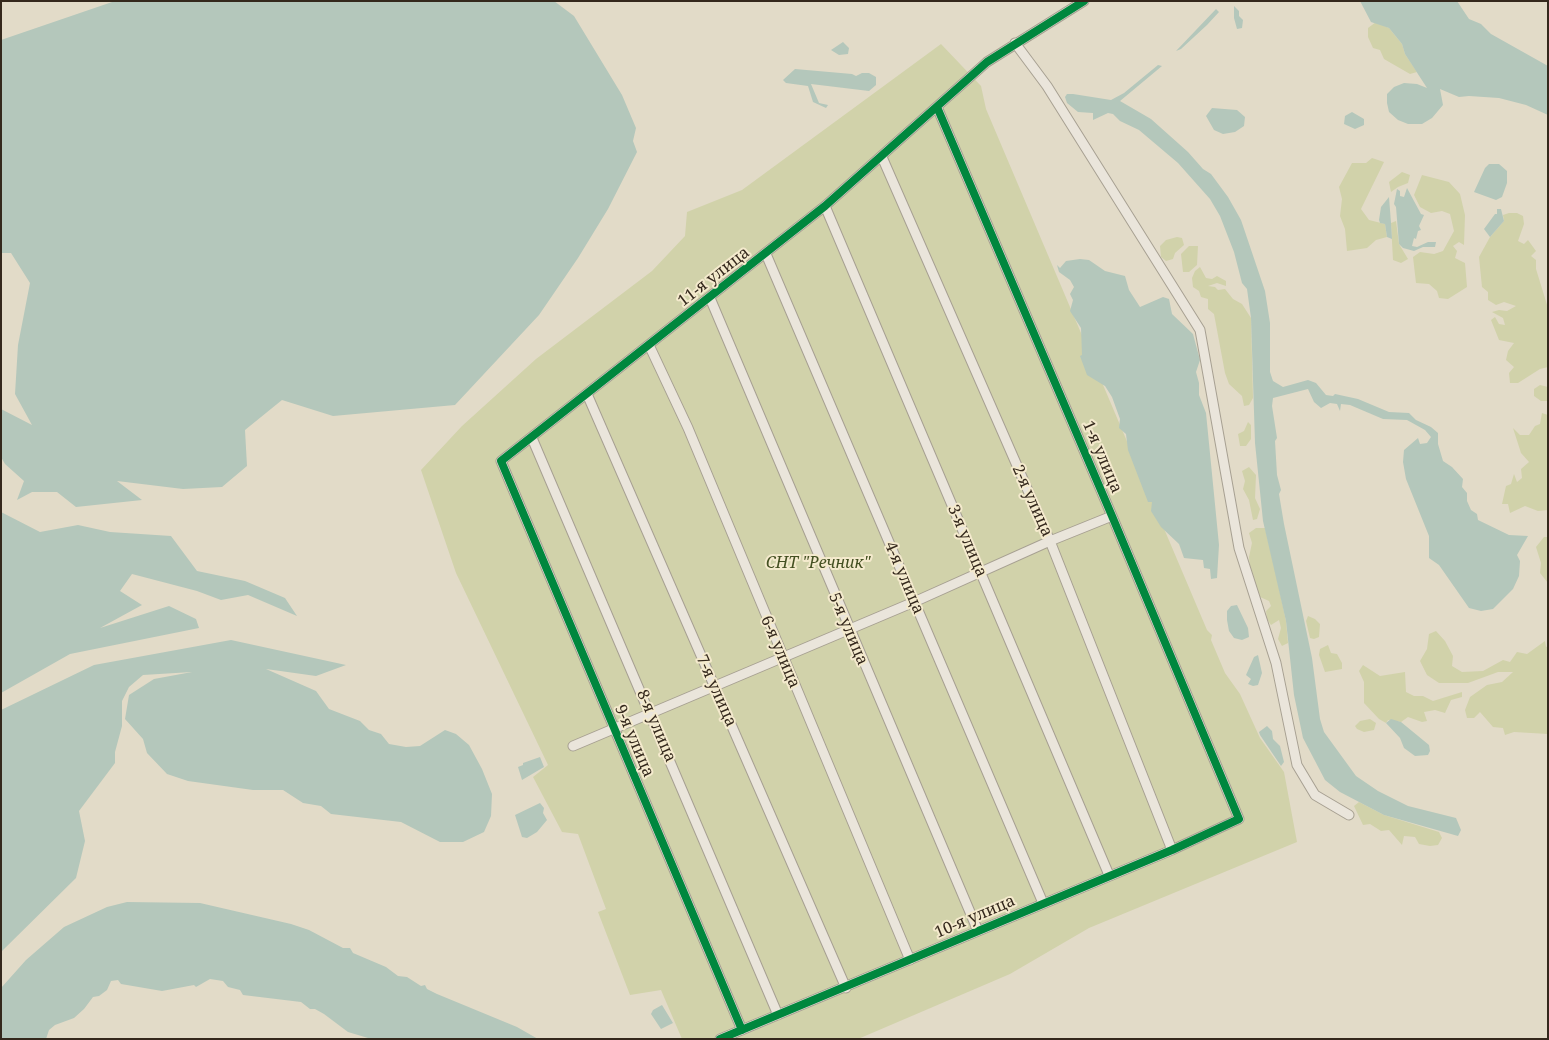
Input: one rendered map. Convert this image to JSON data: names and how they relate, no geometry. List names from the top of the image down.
{
  "streets": {
    "street": [
      "11-я улица",
      "1-я улица",
      "2-я улица",
      "3-я улица",
      "4-я улица",
      "5-я улица",
      "6-я улица",
      "7-я улица",
      "8-я улица",
      "9-я улица",
      "10-я улица"
    ]
  },
  "crossings": [
    ["11-я улица", "1-я улица"],
    ["11-я улица", "2-я улица"],
    ["11-я улица", "3-я улица"],
    ["11-я улица", "4-я улица"],
    ["11-я улица", "5-я улица"],
    ["11-я улица", "6-я улица"],
    ["11-я улица", "7-я улица"],
    ["11-я улица", "8-я улица"],
    ["11-я улица", "9-я улица"],
    ["1-я улица", "10-я улица"],
    ["2-я улица", "10-я улица"],
    ["3-я улица", "10-я улица"],
    ["4-я улица", "10-я улица"],
    ["5-я улица", "10-я улица"],
    ["6-я улица", "10-я улица"],
    ["7-я улица", "10-я улица"],
    ["8-я улица", "10-я улица"],
    ["9-я улица", "10-я улица"]
  ],
  "parks": ["СНТ \"Речник\""]
}
